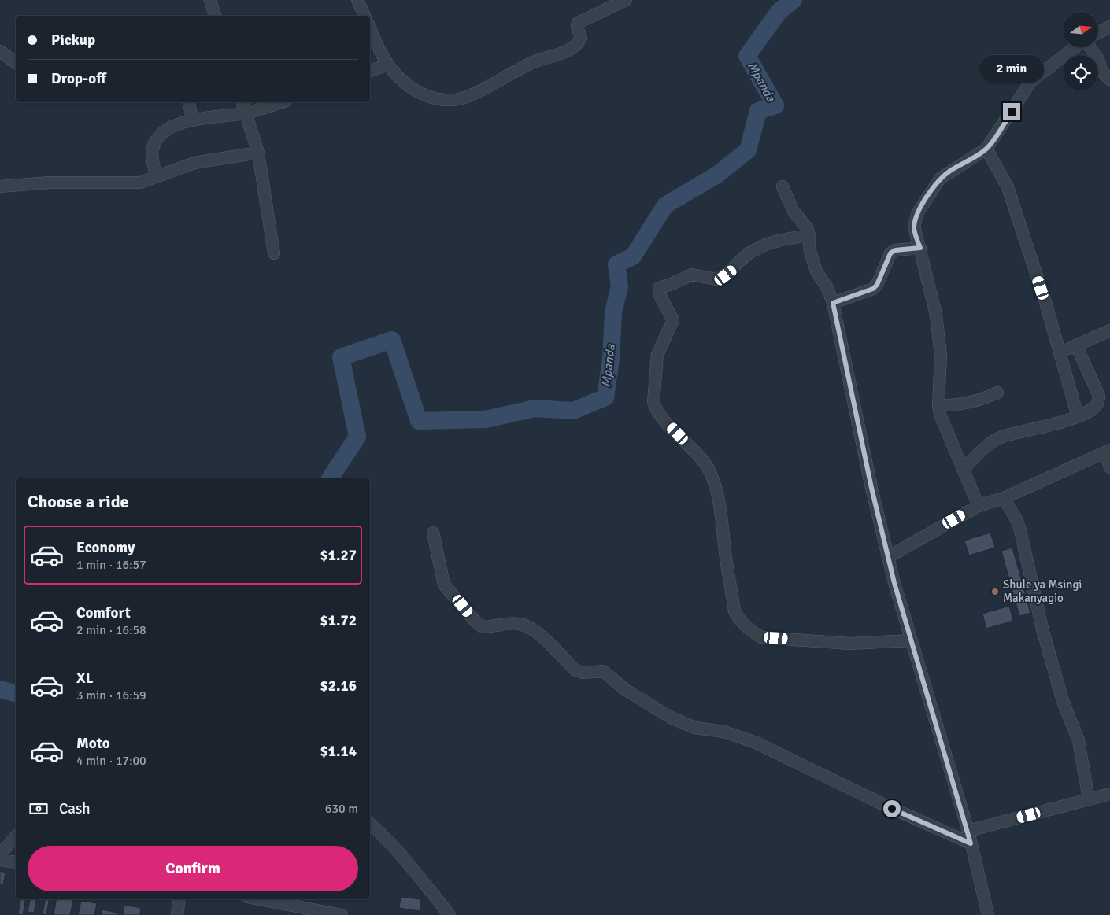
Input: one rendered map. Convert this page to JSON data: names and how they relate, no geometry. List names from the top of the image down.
{
  "water": ["Mpanda"],
  "places": ["Shule ya Msingi Makanyagio"],
  "north": "right",
  "page": {
    "banner": ["Pickup", "Drop-off"],
    "bubble": "2 min",
    "heading": "Choose a ride",
    "list": [
      {
        "name": "Economy",
        "note": "1 min · 16:57",
        "value": "$1.27"
      },
      {
        "name": "Comfort",
        "note": "2 min · 16:58",
        "value": "$1.72"
      },
      {
        "name": "XL",
        "note": "3 min · 16:59",
        "value": "$2.16"
      },
      {
        "name": "Moto",
        "note": "4 min · 17:00",
        "value": "$1.14"
      }
    ],
    "pay": ["Cash", "630 m"],
    "buttons": "Confirm"
  }
}
